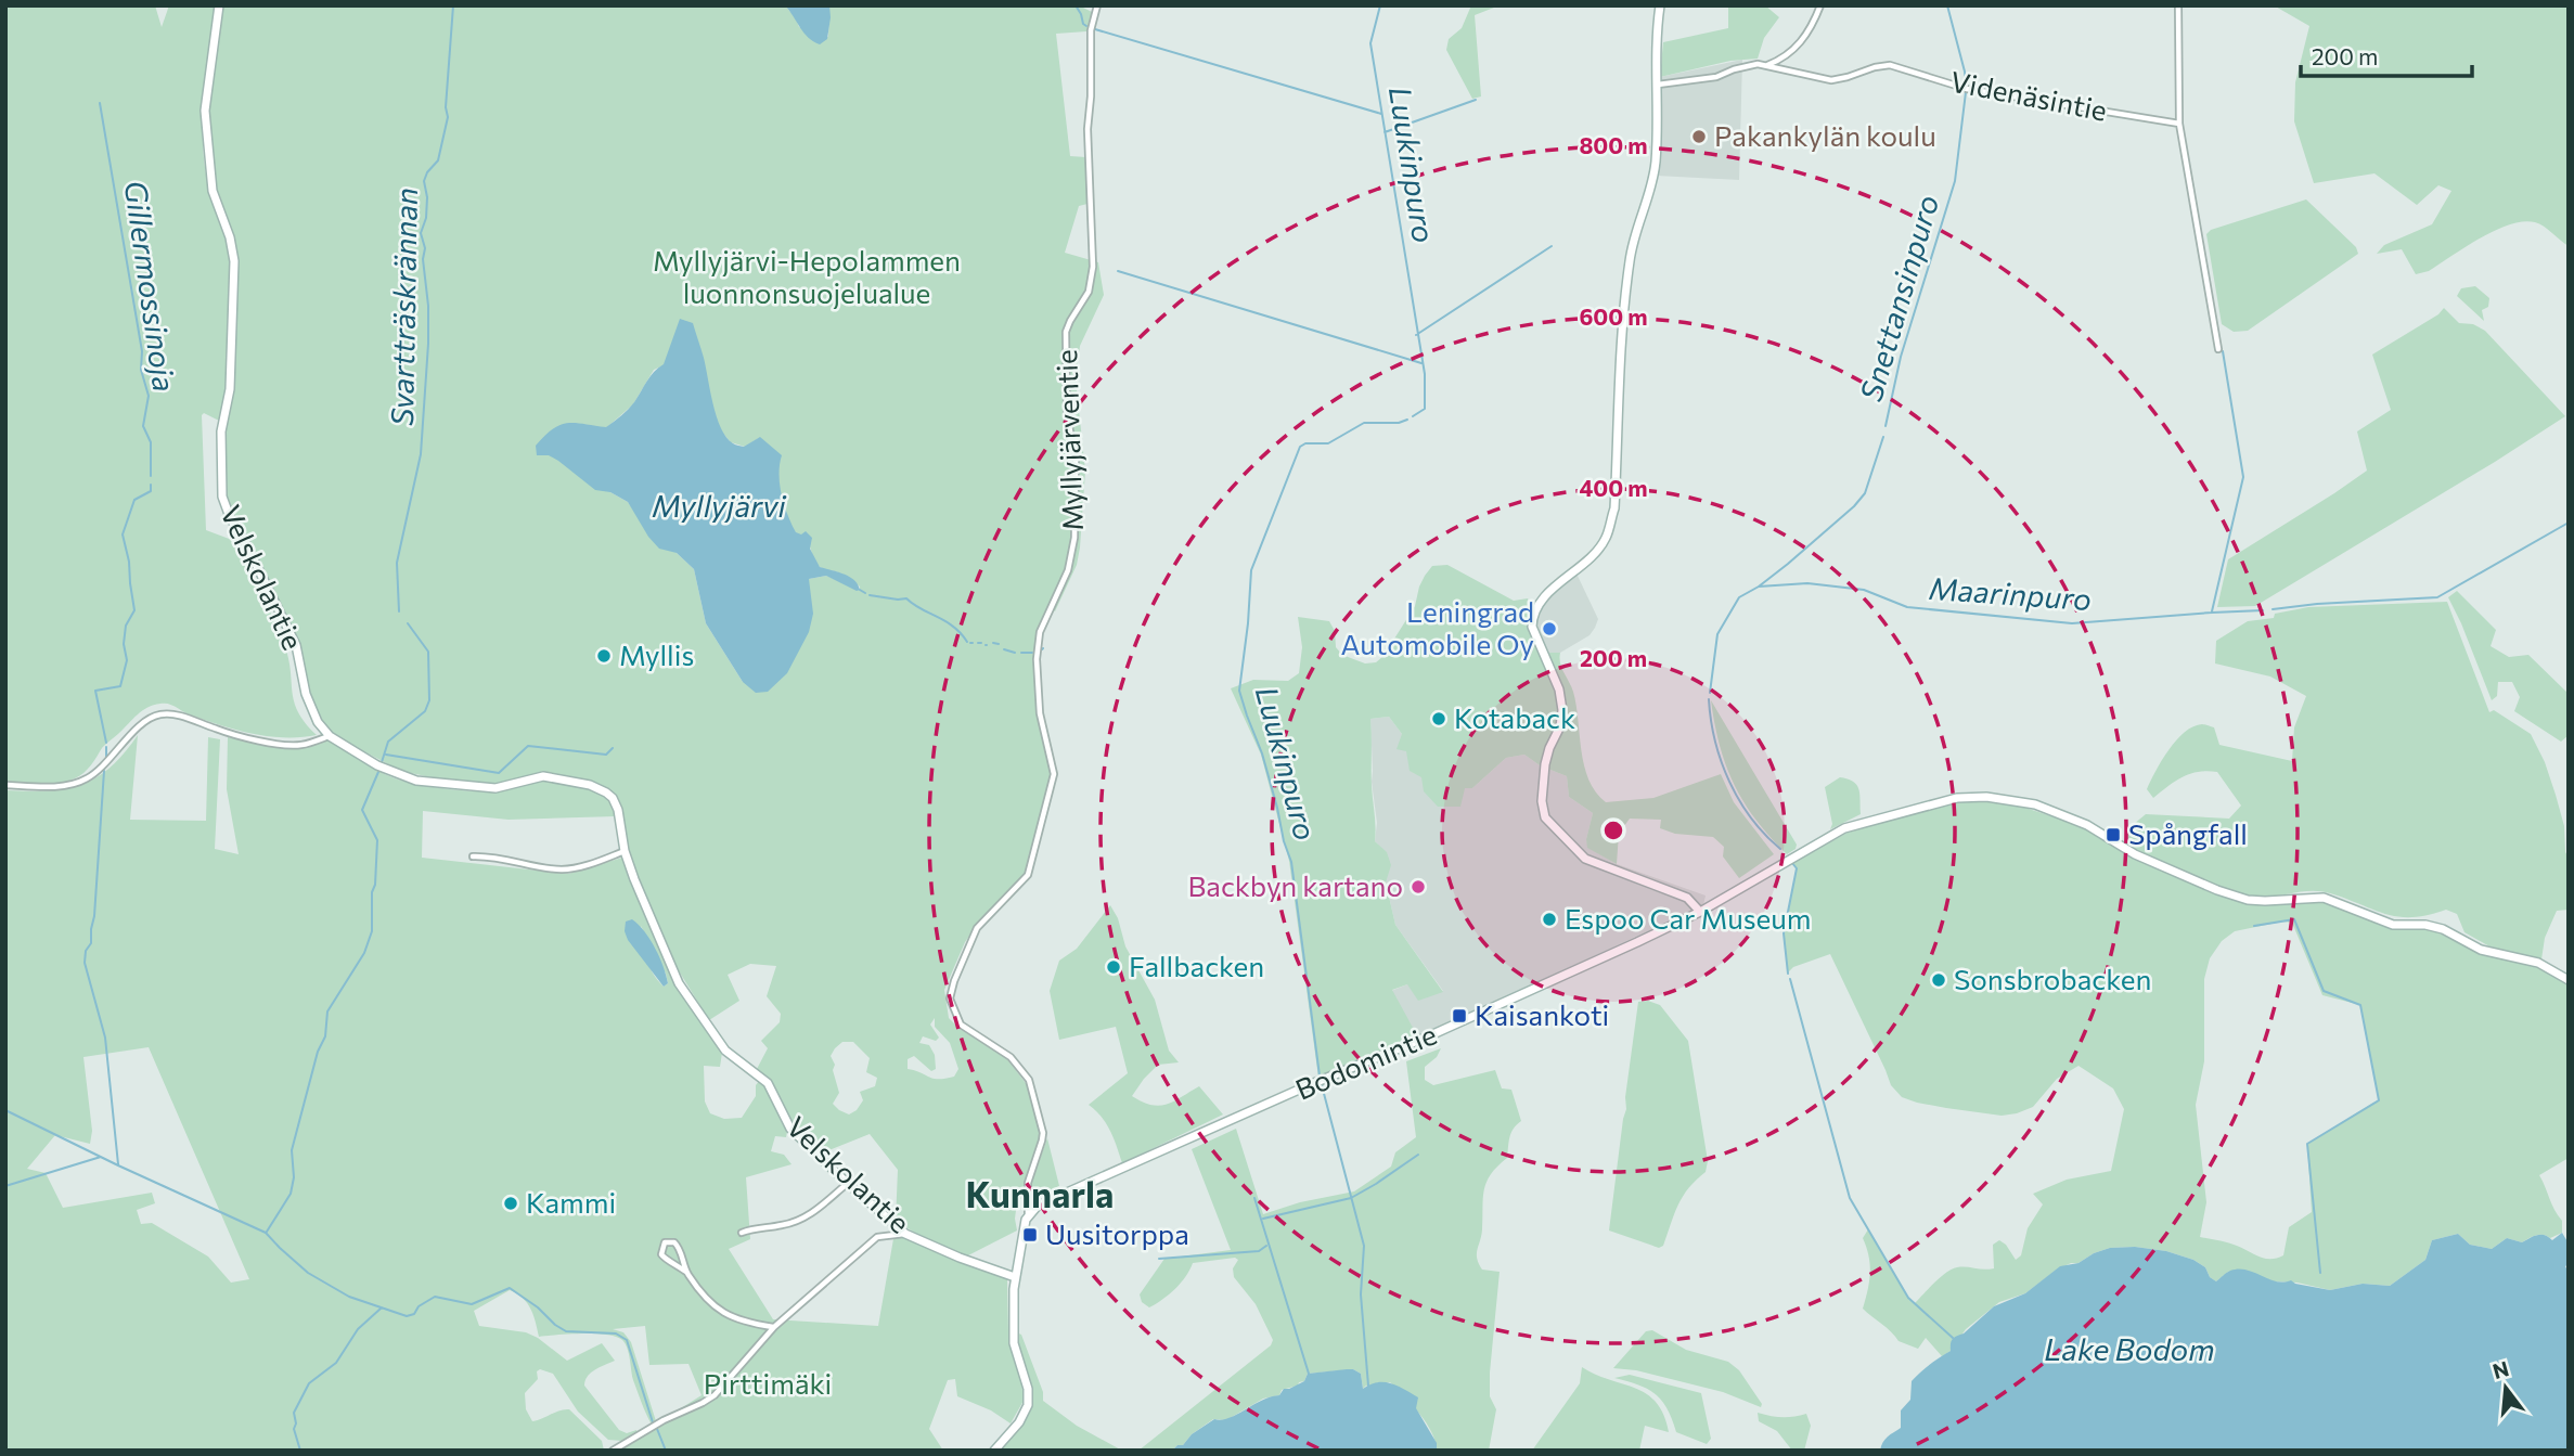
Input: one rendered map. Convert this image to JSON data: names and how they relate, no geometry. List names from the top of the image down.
{
  "streets": {
    "street": [
      "Videnäsintie",
      "Myllyjärventie",
      "Velskolantie",
      "Bodomintie"
    ]
  },
  "crossings": [
    ["Myllyjärventie", "Bodomintie"]
  ],
  "districts": ["Kunnarla"],
  "water": [
    "Luukinpuro",
    "Gillermossinoja",
    "Snettansinpuro",
    "Svartträskrännan",
    "Myllyjärvi",
    "Maarinpuro",
    "Lake Bodom"
  ],
  "parks": ["Myllyjärvi-Hepolammen luonnonsuojelualue", "Pirttimäki"],
  "places": {
    "other": [
      "Pakankylän koulu",
      "Leningrad Automobile Oy",
      "Myllis",
      "Kotaback",
      "Backbyn kartano",
      "Espoo Car Museum",
      "Fallbacken",
      "Sonsbrobacken",
      "Kammi"
    ],
    "transit": ["Spångfall", "Kaisankoti", "Uusitorppa"]
  },
  "scale_bar": "200 m",
  "north": "top",
  "rings": [
    "800 m",
    "600 m",
    "400 m",
    "200 m"
  ]
}
